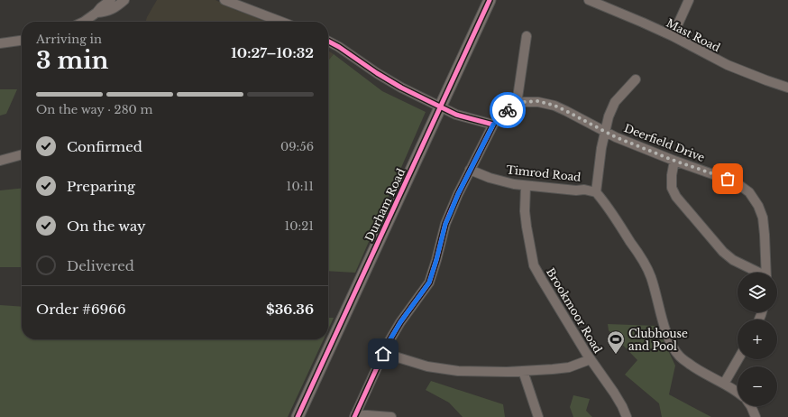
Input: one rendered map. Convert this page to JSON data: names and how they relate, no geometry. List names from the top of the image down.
{
  "streets": {
    "main road": ["Durham Road"],
    "street": [
      "Mast Road",
      "Deerfield Drive",
      "Timrod Road",
      "Brookmoor Road"
    ]
  },
  "crossings": [
    ["Timrod Road", "Brookmoor Road"]
  ],
  "places": {
    "sports": ["Clubhouse and Pool"]
  },
  "page": {
    "heading": ["3 min", "Arriving in", "10:27–10:32"],
    "panel": ["Order #6966", "$36.36"],
    "bar": "On the way · 280 m",
    "list": [
      ["Confirmed", "09:56"],
      ["Preparing", "10:11"],
      ["On the way", "10:21"],
      "Delivered"
    ],
    "map_buttons": ["+", "−"]
  }
}
